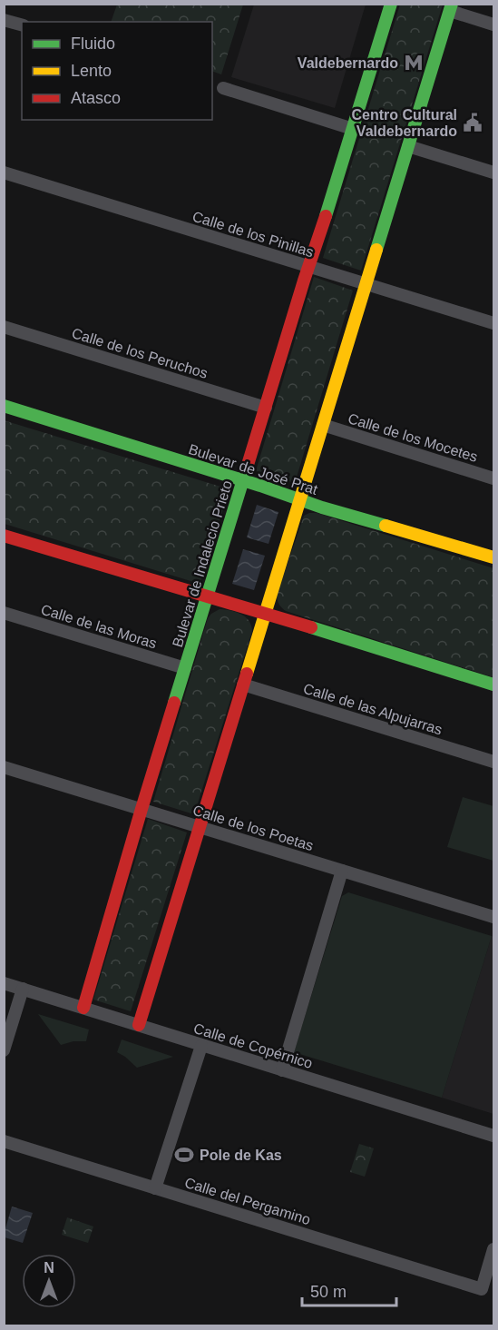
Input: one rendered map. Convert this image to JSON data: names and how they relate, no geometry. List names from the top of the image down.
{
  "streets": {
    "street": [
      "Calle de los Pinillas",
      "Calle de los Peruchos",
      "Calle de los Mocetes",
      "Bulevar de José Prat",
      "Bulevar de Indalecio Prieto",
      "Calle de las Moras",
      "Calle de las Alpujarras",
      "Calle de los Poetas",
      "Calle de Copérnico",
      "Calle del Pergamino"
    ]
  },
  "crossings": [
    ["Calle de los Pinillas", "Bulevar de Indalecio Prieto"],
    ["Calle de los Peruchos", "Bulevar de Indalecio Prieto"],
    ["Bulevar de José Prat", "Bulevar de Indalecio Prieto"],
    ["Bulevar de Indalecio Prieto", "Calle de las Moras"],
    ["Bulevar de Indalecio Prieto", "Calle de los Poetas"],
    ["Bulevar de Indalecio Prieto", "Calle de Copérnico"]
  ],
  "places": {
    "metro station": ["Valdebernardo"],
    "public building": ["Centro Cultural Valdebernardo"],
    "sports": ["Pole de Kas"]
  },
  "legend": ["Fluido", "Lento", "Atasco"],
  "scale_bar": "50 m",
  "north": "top"
}
